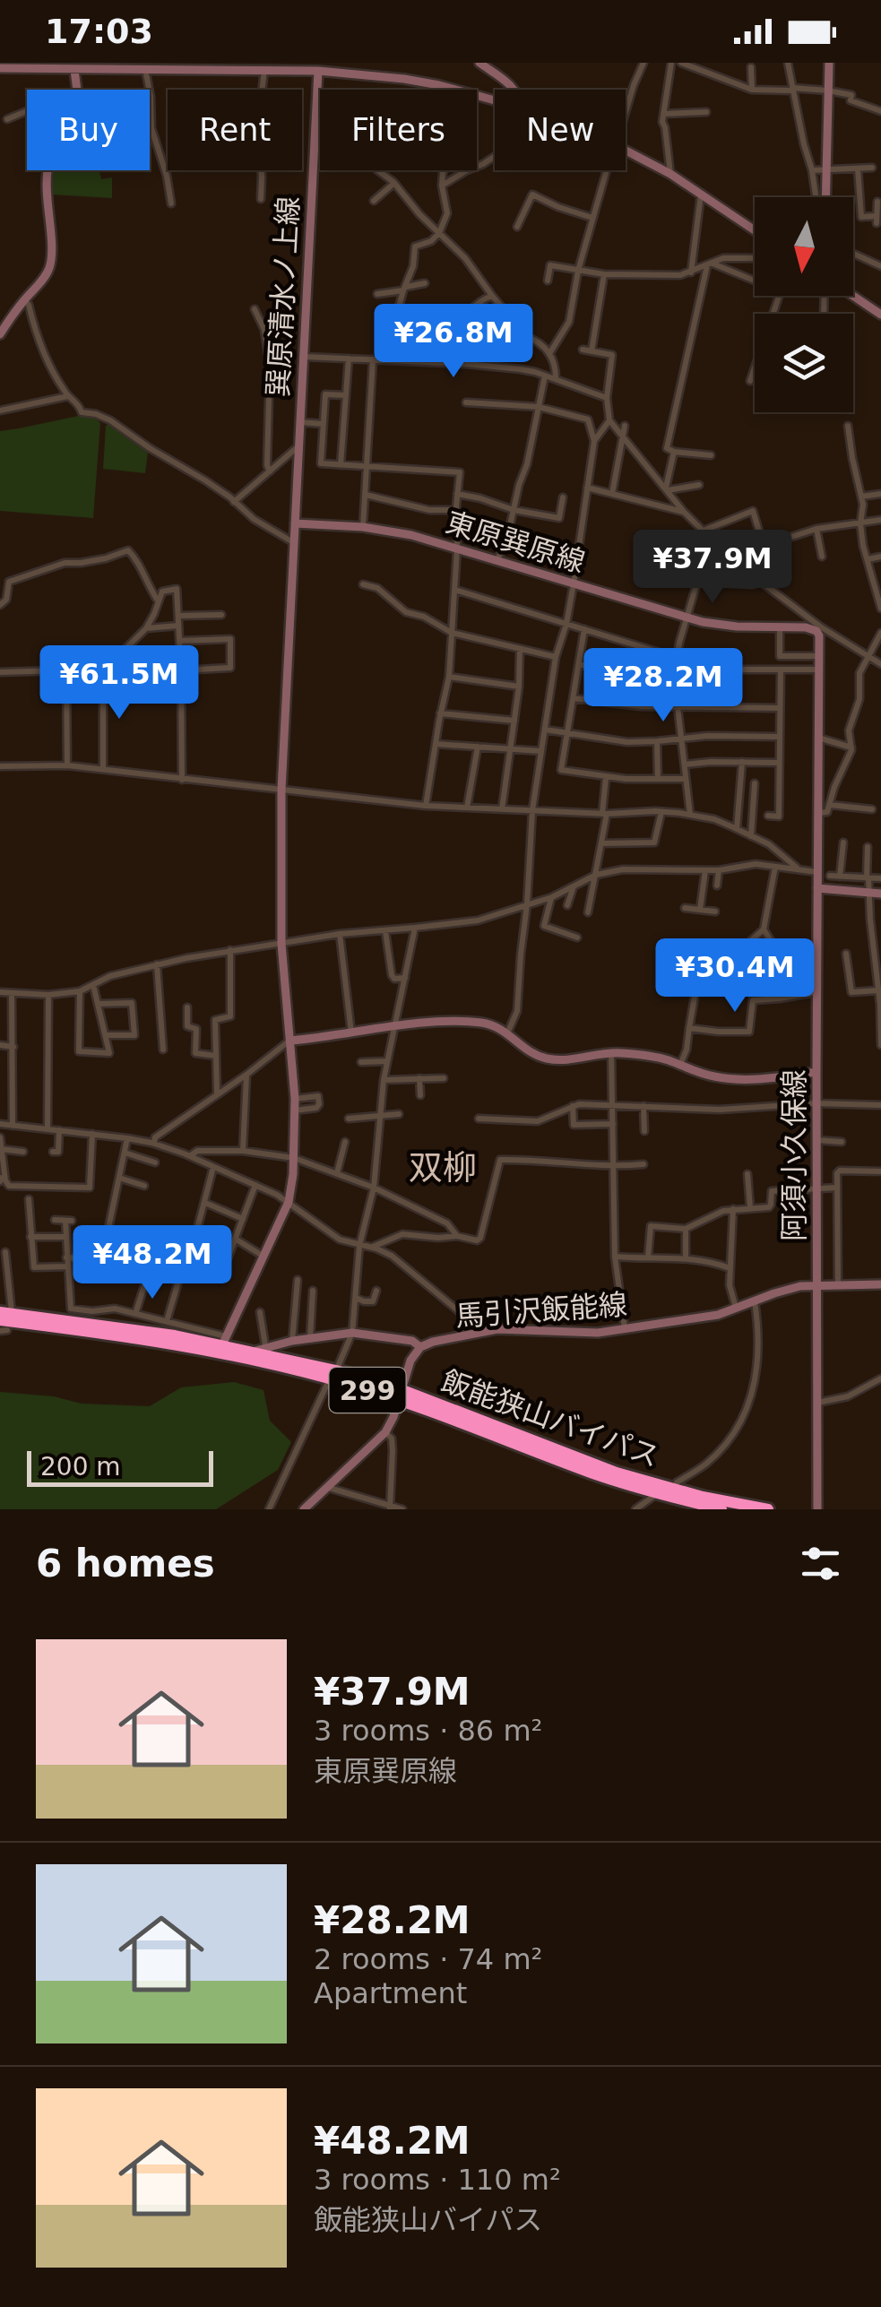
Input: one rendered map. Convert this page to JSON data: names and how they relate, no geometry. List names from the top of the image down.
{
  "streets": {
    "highway": ["299", "飯能狭山バイパス"],
    "street": [
      "巽原清水ノ上線",
      "東原巽原線",
      "阿須小久保線",
      "馬引沢飯能線"
    ]
  },
  "crossings": [
    ["巽原清水ノ上線", "東原巽原線"],
    ["巽原清水ノ上線", "飯能狭山バイパス"],
    ["東原巽原線", "阿須小久保線"],
    ["阿須小久保線", "馬引沢飯能線"],
    ["馬引沢飯能線", "飯能狭山バイパス"]
  ],
  "districts": ["双柳"],
  "scale_bar": "200 m",
  "north": "bottom",
  "page": {
    "status": "17:03",
    "chip": [
      "Buy",
      "Rent",
      "Filters",
      "New"
    ],
    "price": [
      "¥26.8M",
      "¥37.9M",
      "¥61.5M",
      "¥28.2M",
      "¥30.4M",
      "¥48.2M"
    ],
    "scale": "200 m",
    "heading": "6 homes",
    "list": [
      {
        "name": "¥37.9M",
        "note": "3 rooms · 86 m² · 東原巽原線"
      },
      {
        "name": "¥28.2M",
        "note": "2 rooms · 74 m² · Apartment"
      },
      {
        "name": "¥48.2M",
        "note": "3 rooms · 110 m² · 飯能狭山バイパス"
      }
    ]
  }
}
